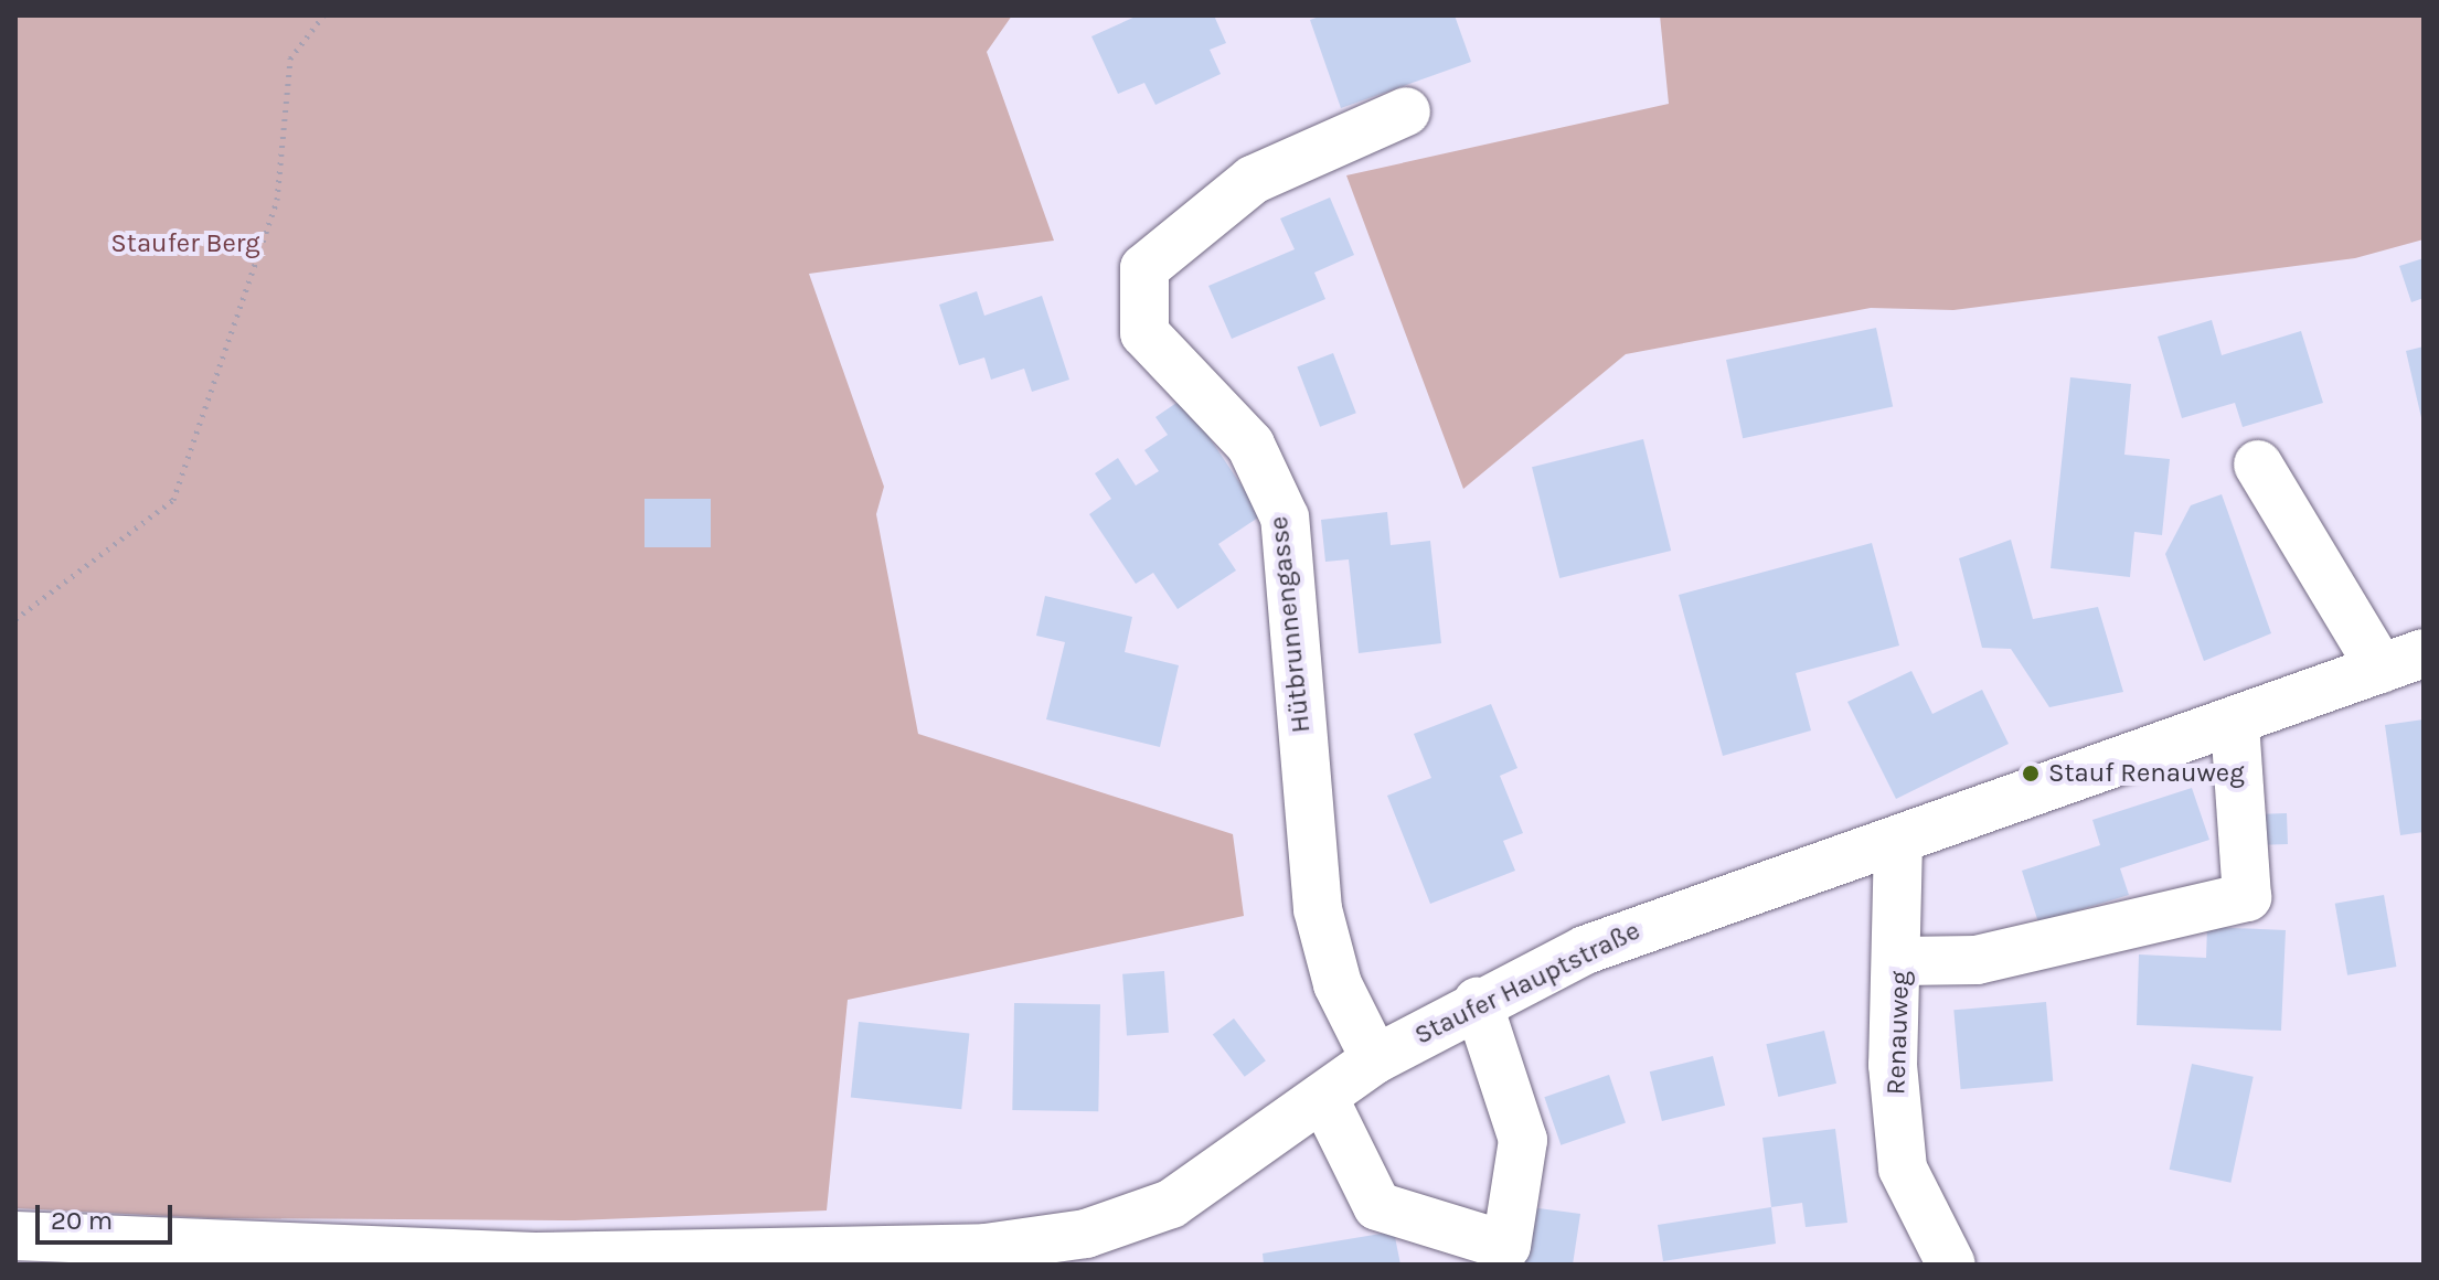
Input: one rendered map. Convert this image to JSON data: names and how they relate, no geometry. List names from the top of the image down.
{
  "streets": {
    "street": ["Hütbrunnengasse", "Staufer Hauptstraße", "Renauweg"]
  },
  "crossings": [
    ["Hütbrunnengasse", "Staufer Hauptstraße"],
    ["Staufer Hauptstraße", "Renauweg"]
  ],
  "parks": ["Staufer Berg"],
  "places": ["Stauf Renauweg"],
  "scale_bar": "20 m"
}
